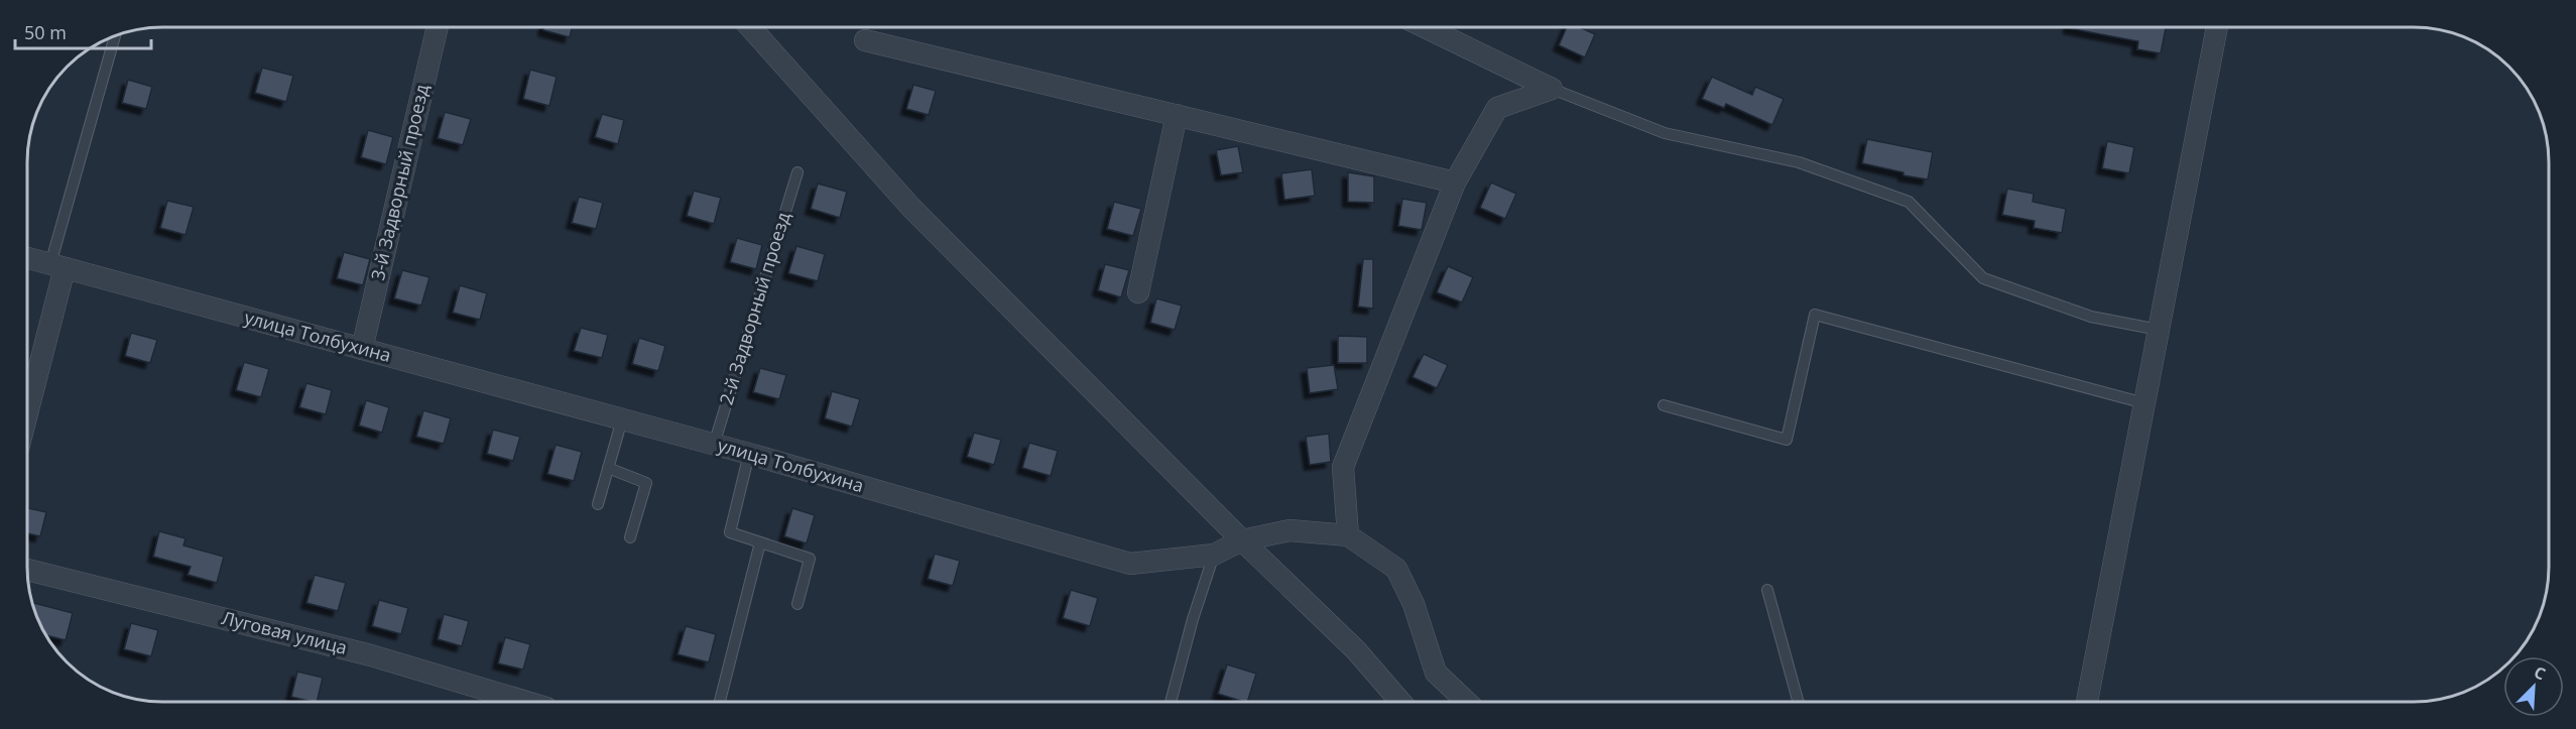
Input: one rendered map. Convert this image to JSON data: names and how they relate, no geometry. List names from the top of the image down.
{
  "streets": {
    "street": ["3-й Задворный проезд", "улица Толбухина", "Луговая улица"],
    "lane": ["2-й Задворный проезд"]
  },
  "crossings": [
    ["3-й Задворный проезд", "улица Толбухина"],
    ["2-й Задворный проезд", "улица Толбухина"]
  ],
  "scale_bar": "50 m",
  "north": "top right"
}
